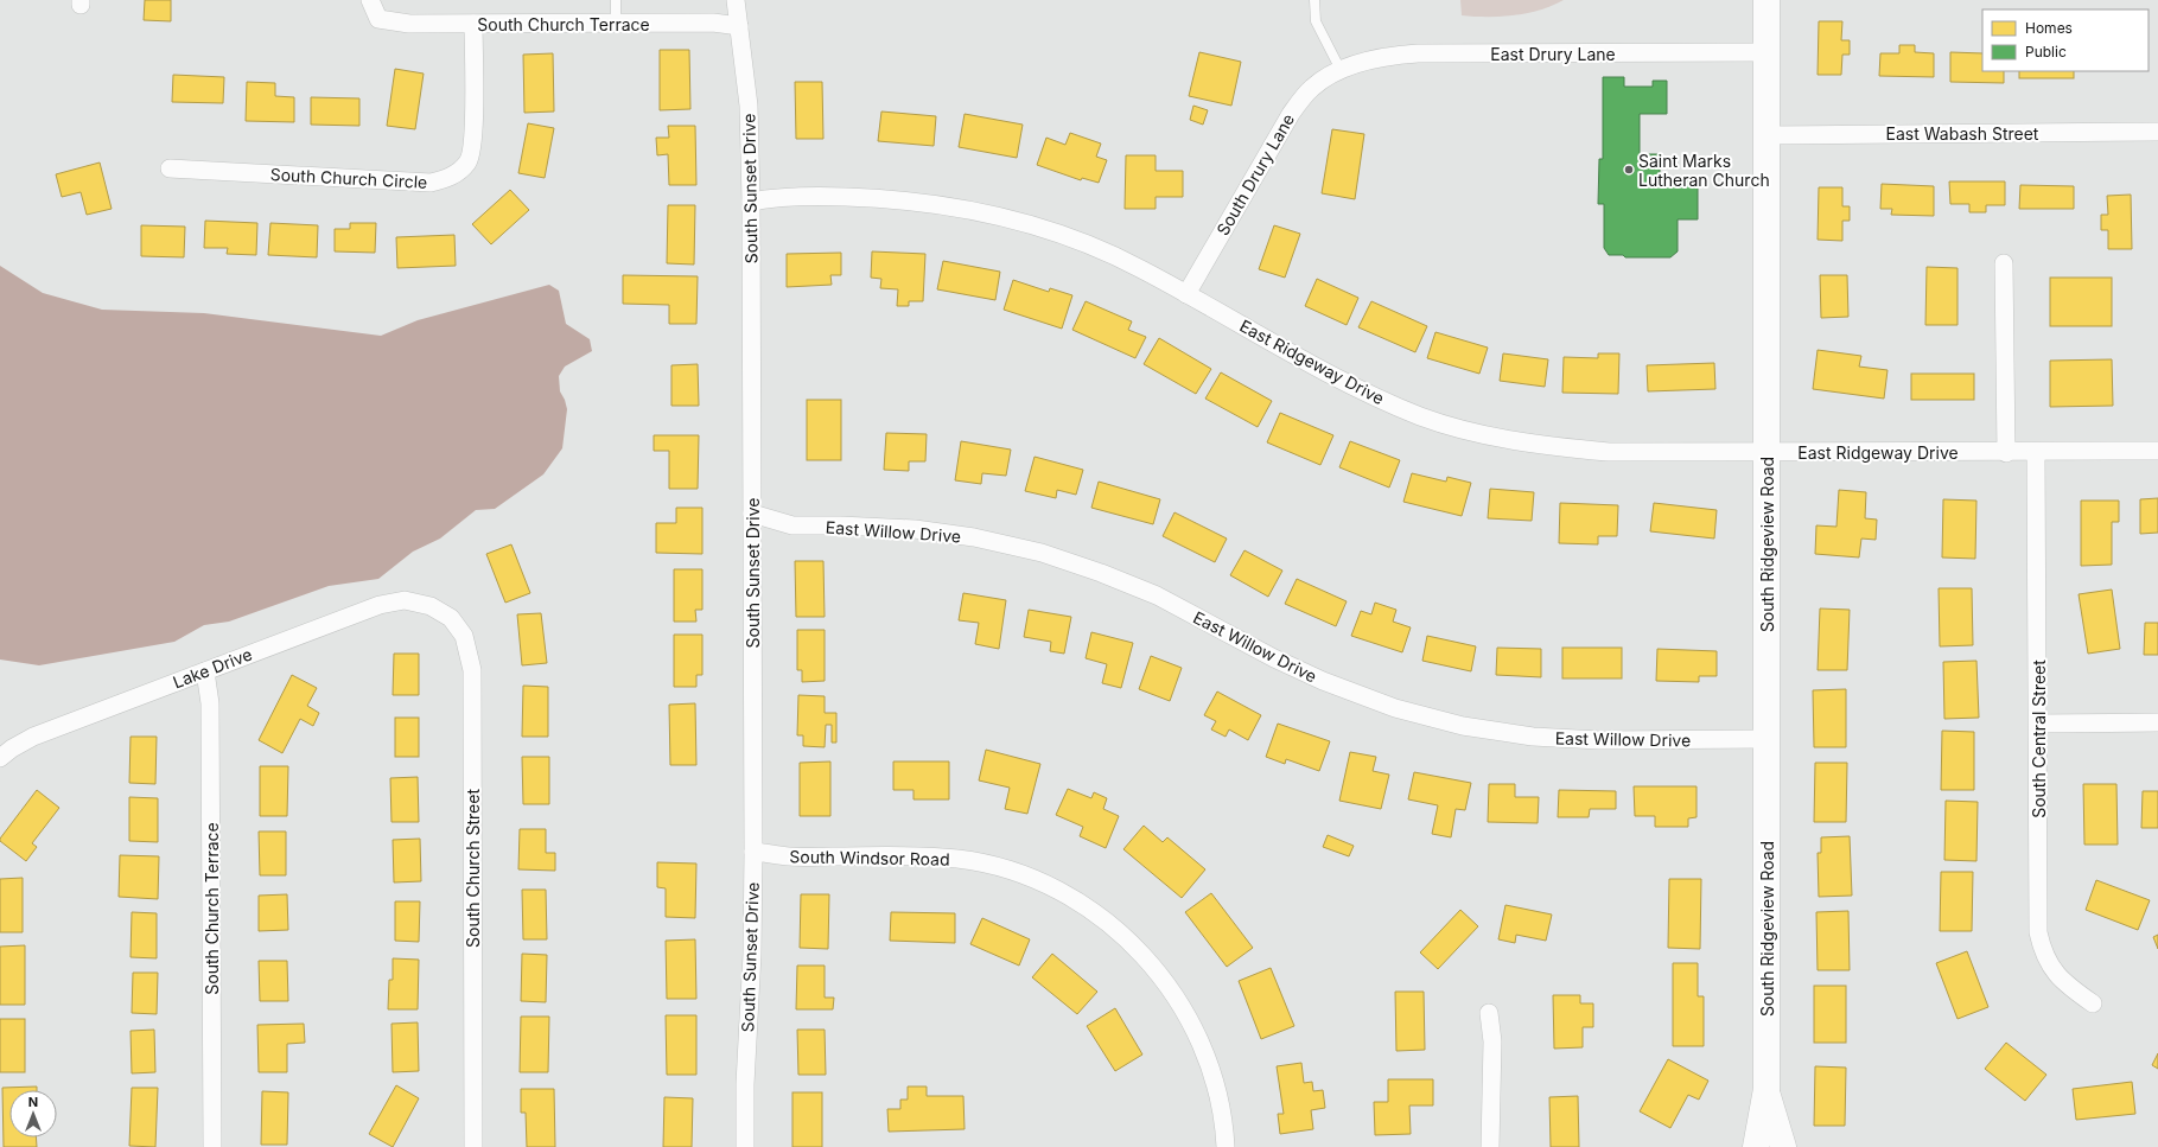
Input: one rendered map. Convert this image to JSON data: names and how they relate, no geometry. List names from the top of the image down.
{
  "streets": {
    "main road": ["South Ridgeview Road"],
    "street": [
      "South Church Terrace",
      "East Drury Lane",
      "East Wabash Street",
      "South Drury Lane",
      "South Church Circle",
      "South Sunset Drive",
      "East Ridgeway Drive",
      "East Willow Drive",
      "Lake Drive",
      "South Central Street",
      "South Windsor Road",
      "South Church Street"
    ]
  },
  "crossings": [
    ["South Church Terrace", "South Church Circle"],
    ["South Church Terrace", "South Sunset Drive"],
    ["South Church Terrace", "Lake Drive"],
    ["East Drury Lane", "South Drury Lane"],
    ["East Drury Lane", "South Ridgeview Road"],
    ["East Wabash Street", "South Ridgeview Road"],
    ["South Drury Lane", "East Ridgeway Drive"],
    ["South Sunset Drive", "East Ridgeway Drive"],
    ["South Sunset Drive", "East Willow Drive"],
    ["South Sunset Drive", "South Windsor Road"],
    ["East Ridgeway Drive", "South Ridgeview Road"],
    ["East Ridgeway Drive", "South Central Street"],
    ["East Willow Drive", "South Ridgeview Road"],
    ["Lake Drive", "South Church Street"]
  ],
  "places": ["Saint Marks Lutheran Church"],
  "legend": ["Homes", "Public"],
  "north": "top"
}
